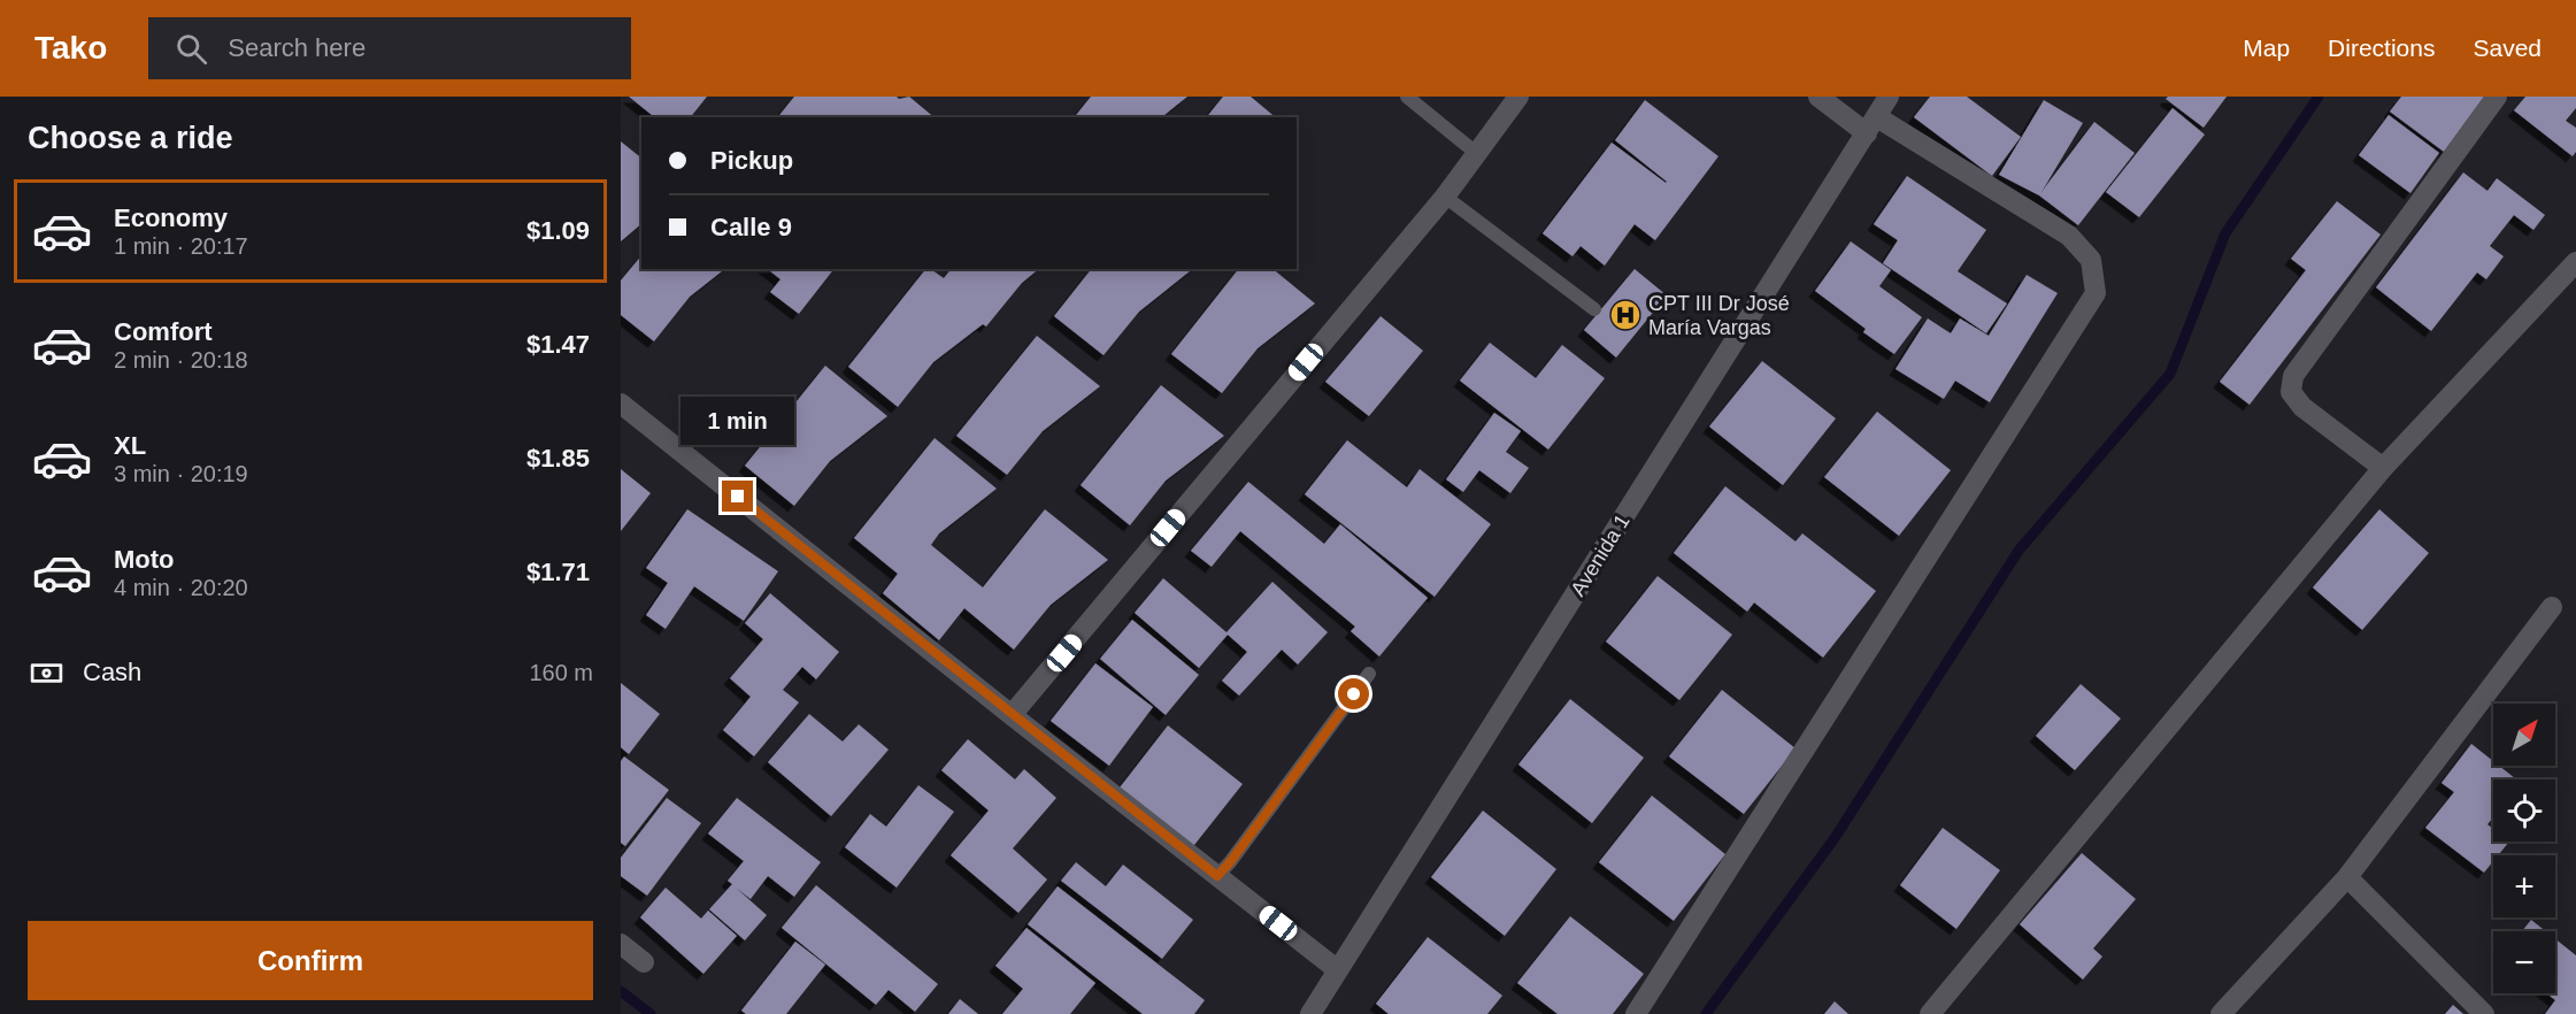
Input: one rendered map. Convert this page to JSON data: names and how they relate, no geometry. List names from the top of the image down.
{
  "streets": {
    "street": ["Avenida 1"]
  },
  "places": {
    "hospital": ["CPT III Dr José María Vargas"]
  },
  "north": "top right",
  "page": {
    "header": "Tako",
    "search": "Search here",
    "nav": ["Map", "Directions", "Saved"],
    "heading": "Choose a ride",
    "banner": ["Pickup", "Calle 9"],
    "list": [
      {
        "name": "Economy",
        "note": "1 min · 20:17",
        "value": "$1.09"
      },
      {
        "name": "Comfort",
        "note": "2 min · 20:18",
        "value": "$1.47"
      },
      {
        "name": "XL",
        "note": "3 min · 20:19",
        "value": "$1.85"
      },
      {
        "name": "Moto",
        "note": "4 min · 20:20",
        "value": "$1.71"
      }
    ],
    "bubble": "1 min",
    "pay": ["Cash", "160 m"],
    "map_buttons": ["+", "−"],
    "buttons": "Confirm"
  }
}
